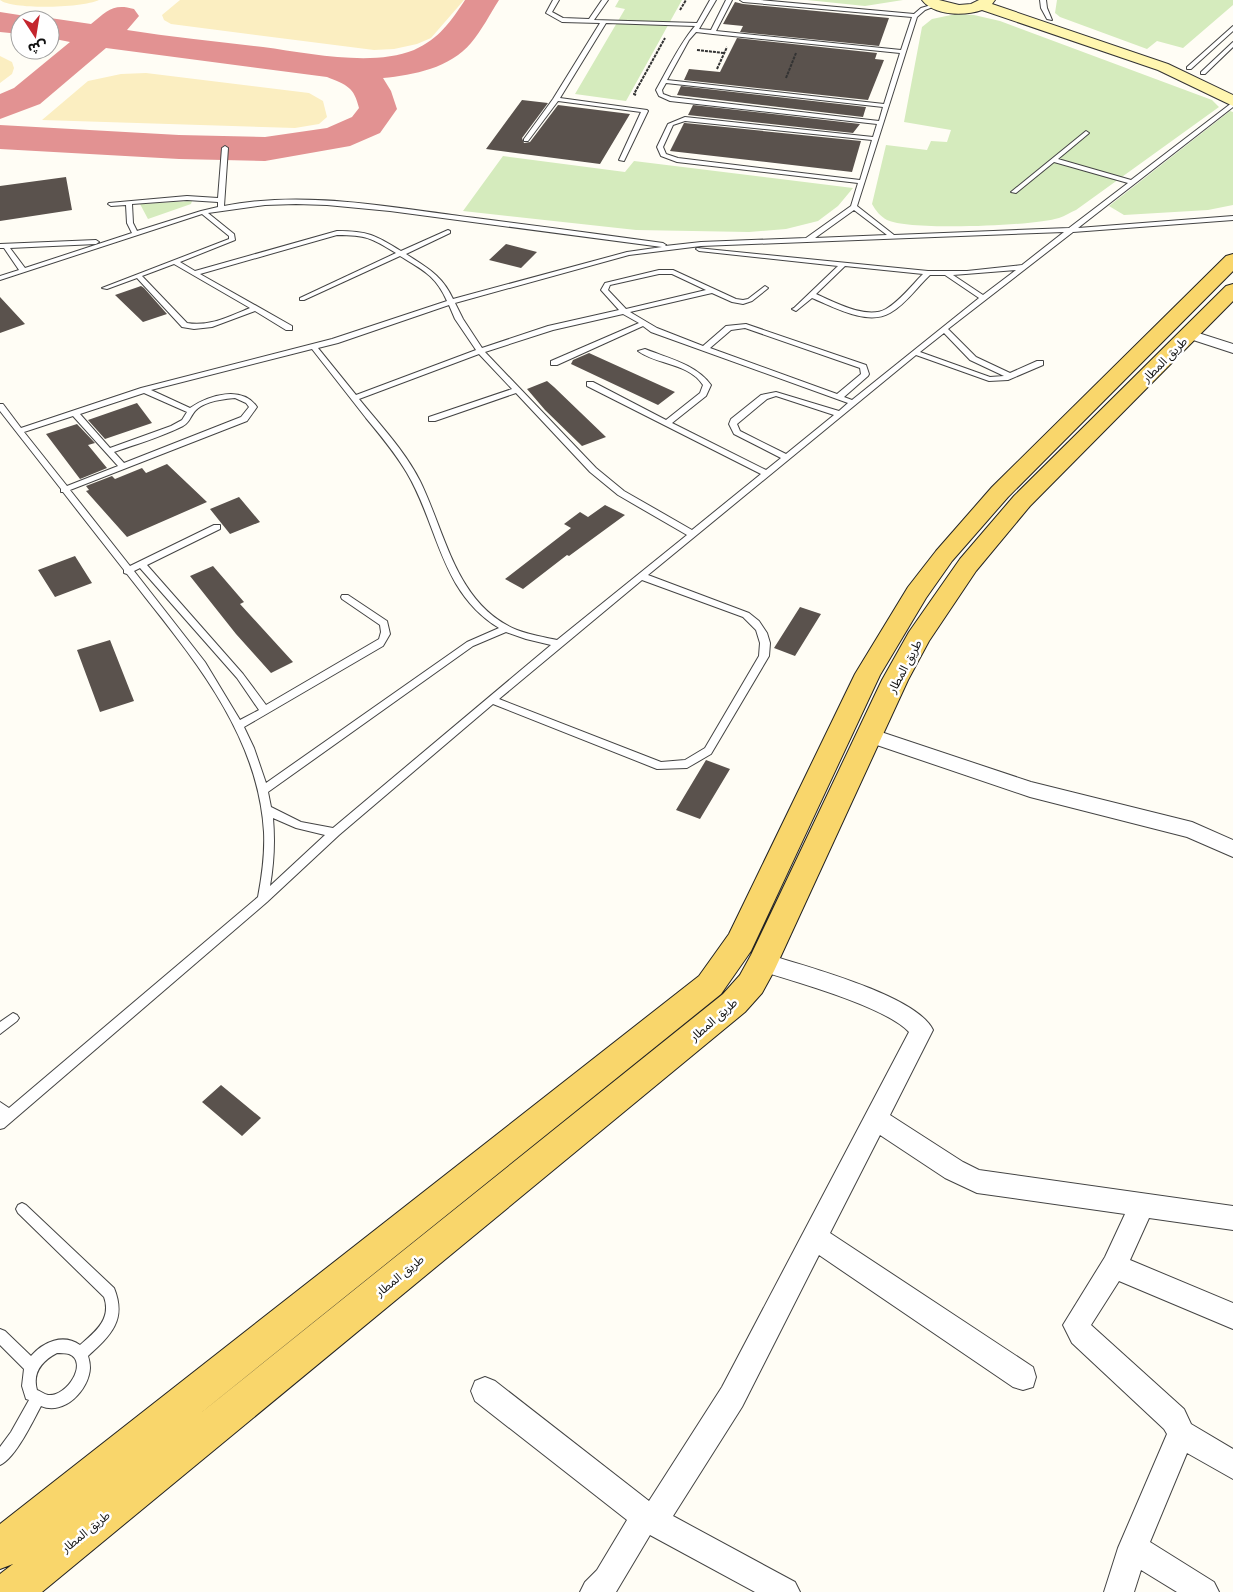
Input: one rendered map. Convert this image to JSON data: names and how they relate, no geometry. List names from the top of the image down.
{
  "streets": {
    "main road": ["طريق المطار"]
  },
  "north": "bottom"
}
